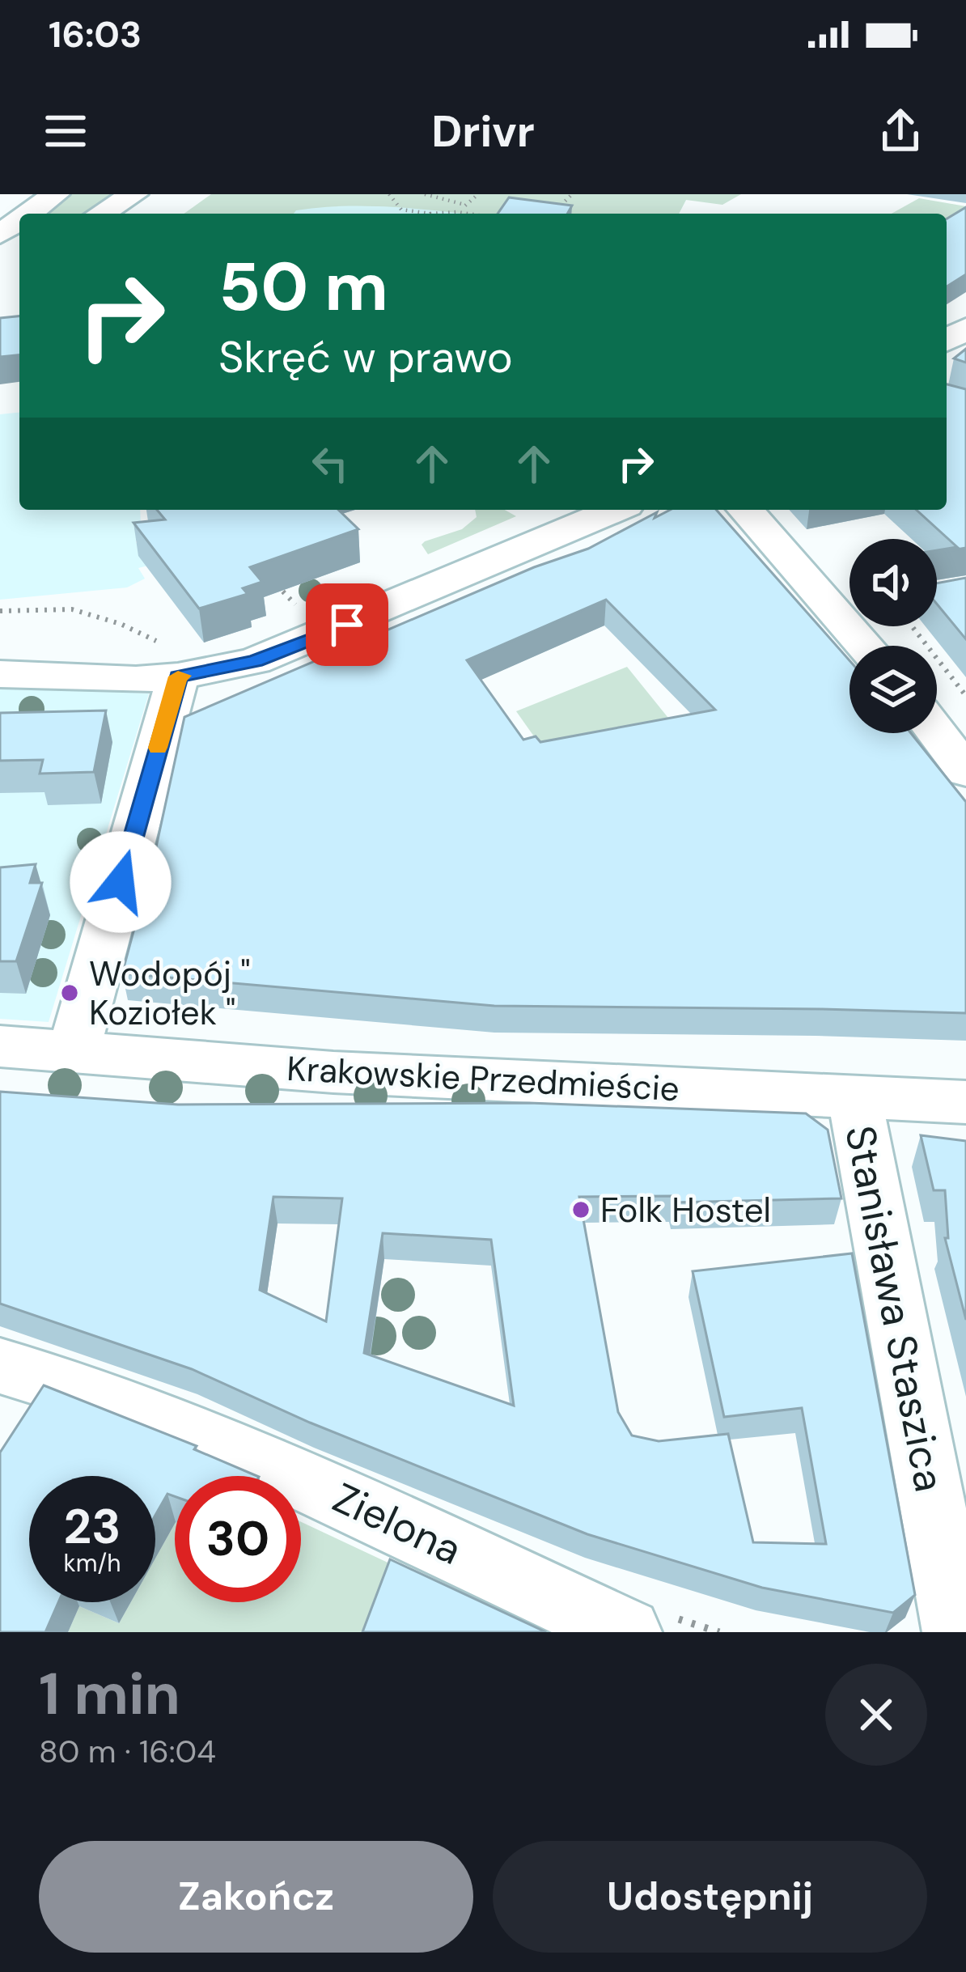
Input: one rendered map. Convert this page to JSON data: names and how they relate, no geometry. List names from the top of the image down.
{
  "streets": {
    "street": ["Krakowskie Przedmieście", "Stanisława Staszica", "Zielona"]
  },
  "crossings": [
    ["Krakowskie Przedmieście", "Stanisława Staszica"]
  ],
  "places": ["Wodopój \" Koziołek \"", "Folk Hostel"],
  "page": {
    "status": "16:03",
    "header": "Drivr",
    "turn": ["50 m", "Skręć w prawo"],
    "speed": "23 km/h",
    "limit": "30",
    "heading": ["1 min", "80 m · 16:04"],
    "buttons": ["Zakończ", "Udostępnij"]
  }
}
